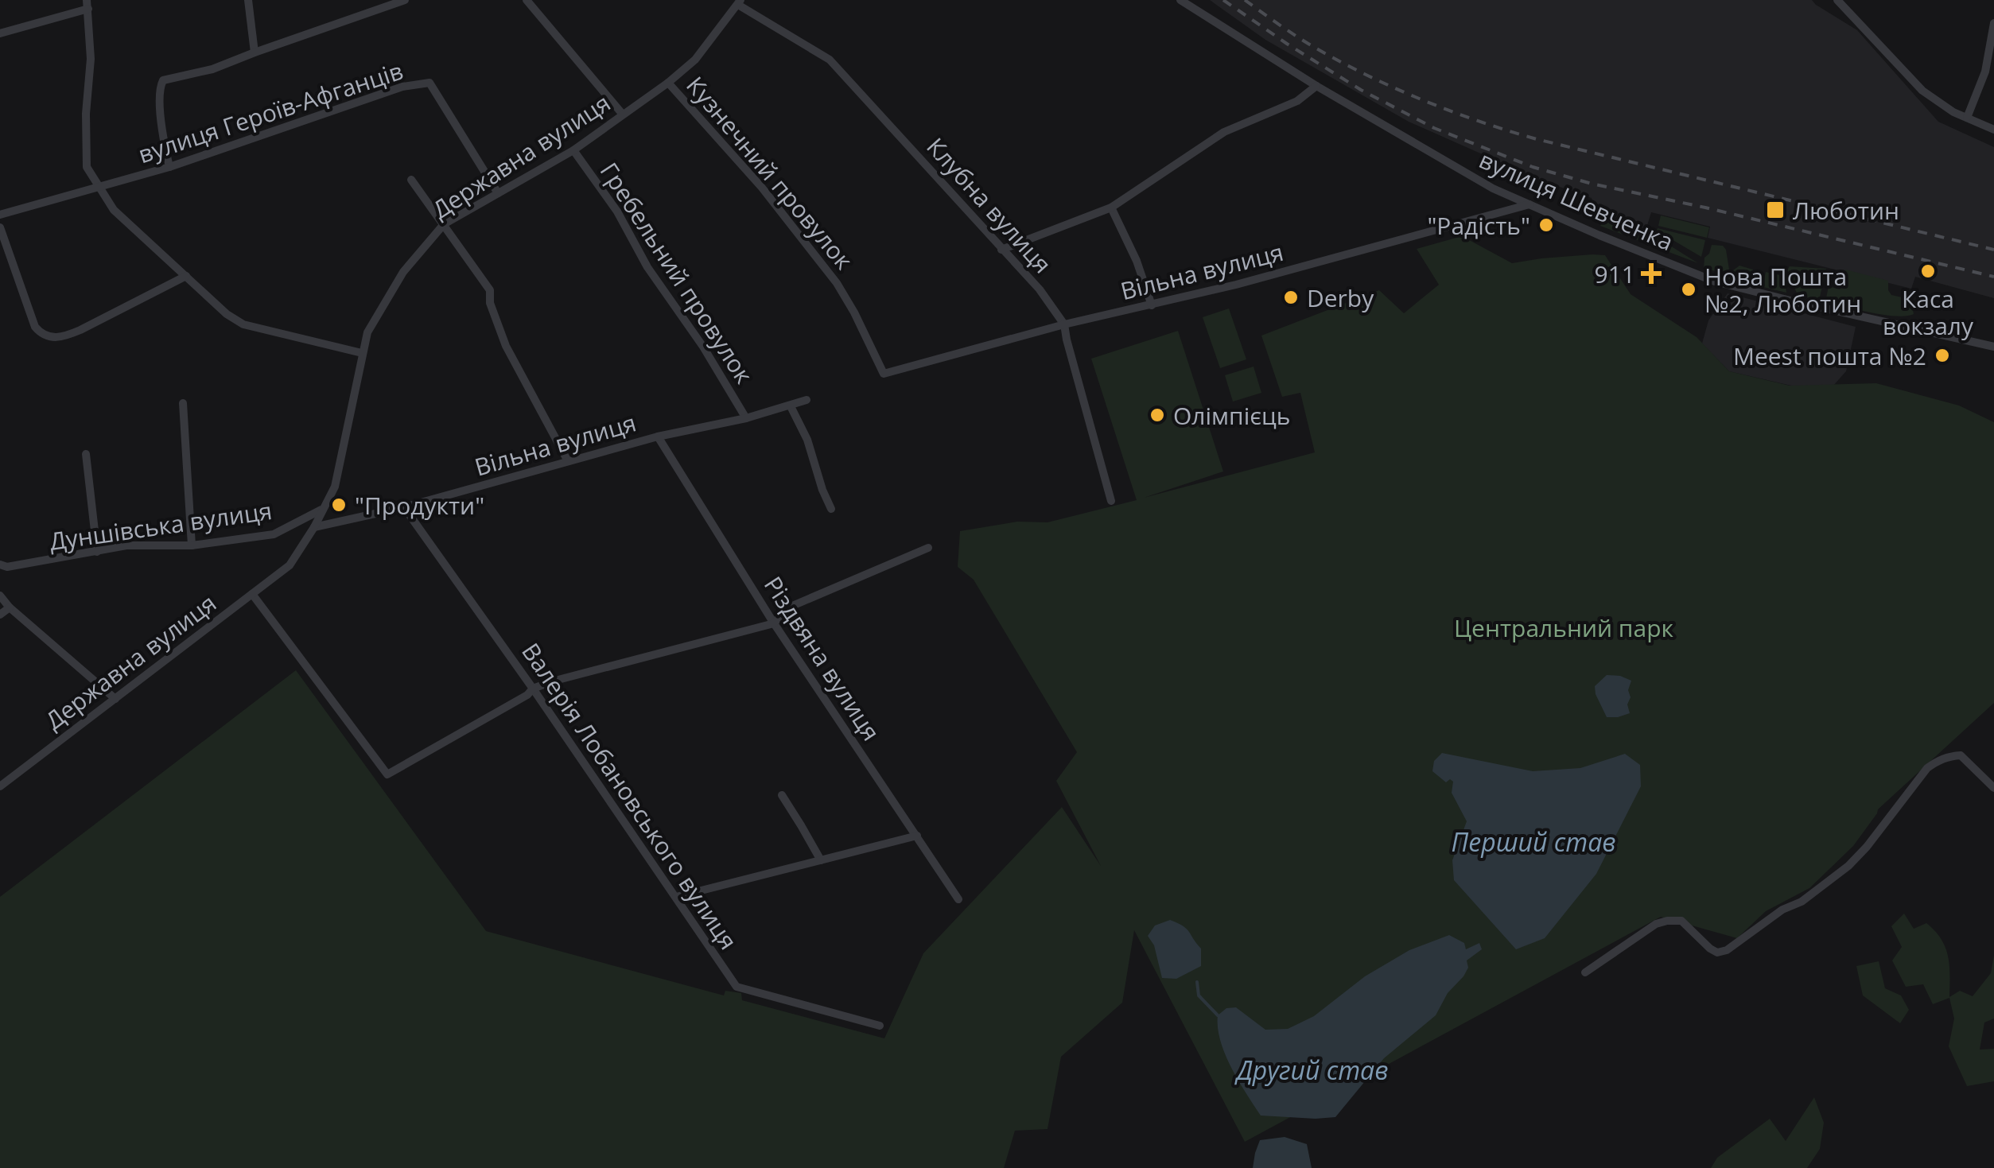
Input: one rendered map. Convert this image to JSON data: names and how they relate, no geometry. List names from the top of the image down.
{
  "streets": {
    "street": [
      "вулиця Героїв-Афганців",
      "Державна вулиця",
      "Кузнечний провулок",
      "вулиця Шевченка",
      "Клубна вулиця",
      "Вільна вулиця",
      "Гребельний провулок",
      "Дуншівська вулиця",
      "Різдвяна вулиця",
      "Валерія Лобановського вулиця"
    ]
  },
  "crossings": [
    ["вулиця Героїв-Афганців", "Державна вулиця"],
    ["Державна вулиця", "Кузнечний провулок"],
    ["Державна вулиця", "Клубна вулиця"],
    ["Державна вулиця", "Вільна вулиця"],
    ["Державна вулиця", "Гребельний провулок"],
    ["Державна вулиця", "Дуншівська вулиця"],
    ["Кузнечний провулок", "Вільна вулиця"],
    ["вулиця Шевченка", "Вільна вулиця"],
    ["Клубна вулиця", "Вільна вулиця"],
    ["Вільна вулиця", "Гребельний провулок"],
    ["Вільна вулиця", "Різдвяна вулиця"],
    ["Вільна вулиця", "Валерія Лобановського вулиця"]
  ],
  "water": ["Перший став", "Другий став"],
  "parks": ["Центральний парк"],
  "places": {
    "transit": ["Люботин"],
    "other": [
      "\"Радість\"",
      "Каса вокзалу",
      "Нова Пошта №2, Люботин",
      "Derby",
      "Meest пошта №2",
      "Олімпієць",
      "\"Продукти\""
    ],
    "health": ["911"]
  }
}
